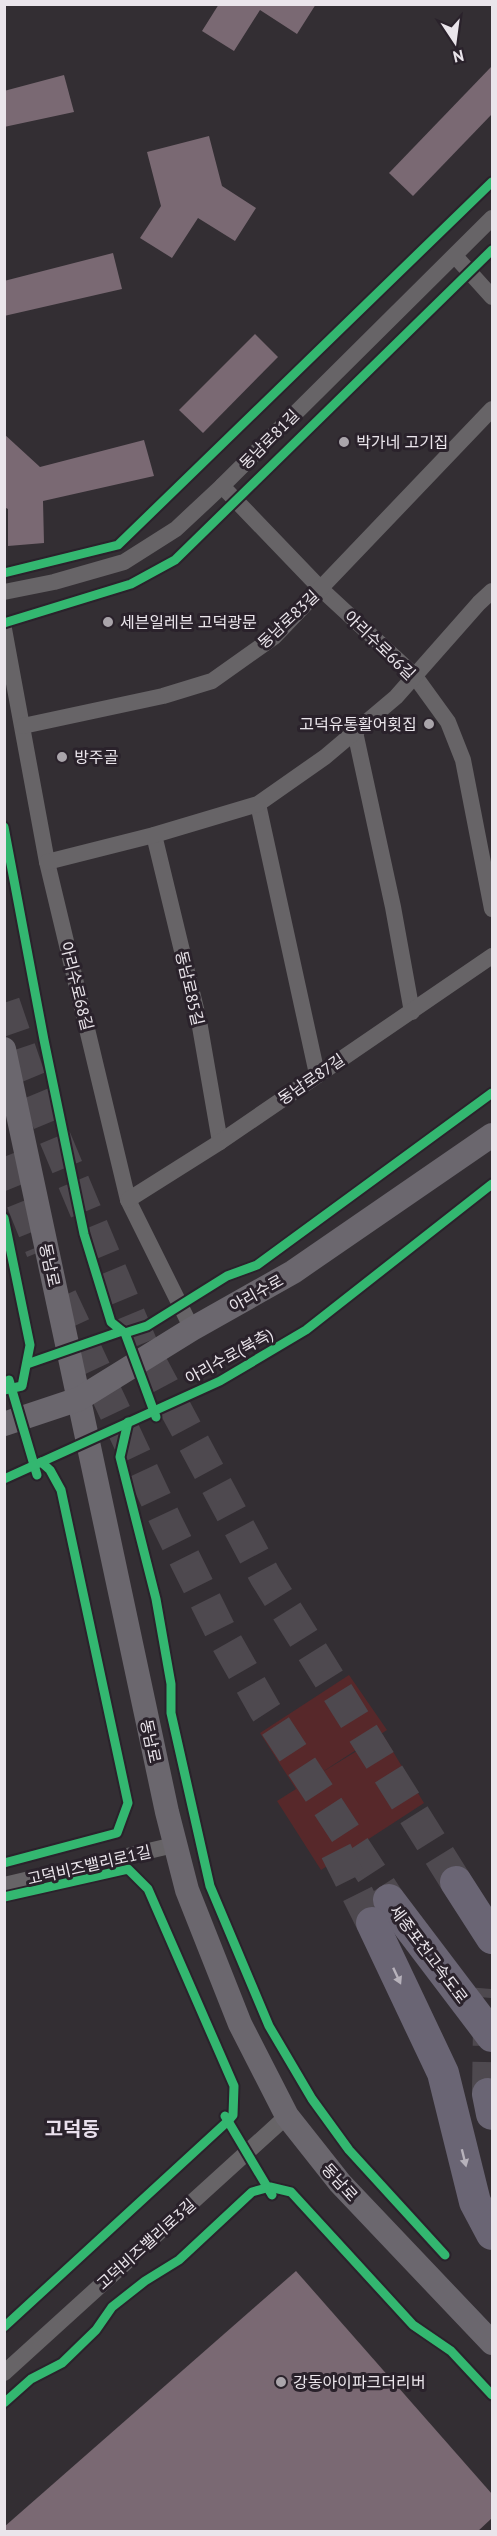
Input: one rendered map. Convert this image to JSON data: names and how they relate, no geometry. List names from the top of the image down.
{
  "streets": {
    "highway": ["세종포천고속도로"],
    "main road": ["동남로", "아리수로"],
    "street": [
      "동남로81길",
      "동남로83길",
      "아리수로66길",
      "아리수로68길",
      "동남로85길",
      "동남로87길",
      "고덕비즈밸리로1길",
      "고덕비즈밸리로3길"
    ],
    "cycle path": ["아리수로(북측)"]
  },
  "crossings": [
    ["동남로81길", "아리수로66길"],
    ["동남로83길", "아리수로66길"],
    ["동남로83길", "아리수로68길"],
    ["아리수로68길", "동남로87길"],
    ["아리수로68길", "아리수로"],
    ["동남로85길", "동남로87길"],
    ["동남로", "아리수로"],
    ["동남로", "고덕비즈밸리로1길"],
    ["동남로", "고덕비즈밸리로3길"]
  ],
  "districts": ["고덕동"],
  "places": [
    "박가네 고기집",
    "세븐일레븐 고덕광문",
    "고덕유통활어횟집",
    "방주골",
    "강동아이파크더리버"
  ],
  "north": "bottom"
}
